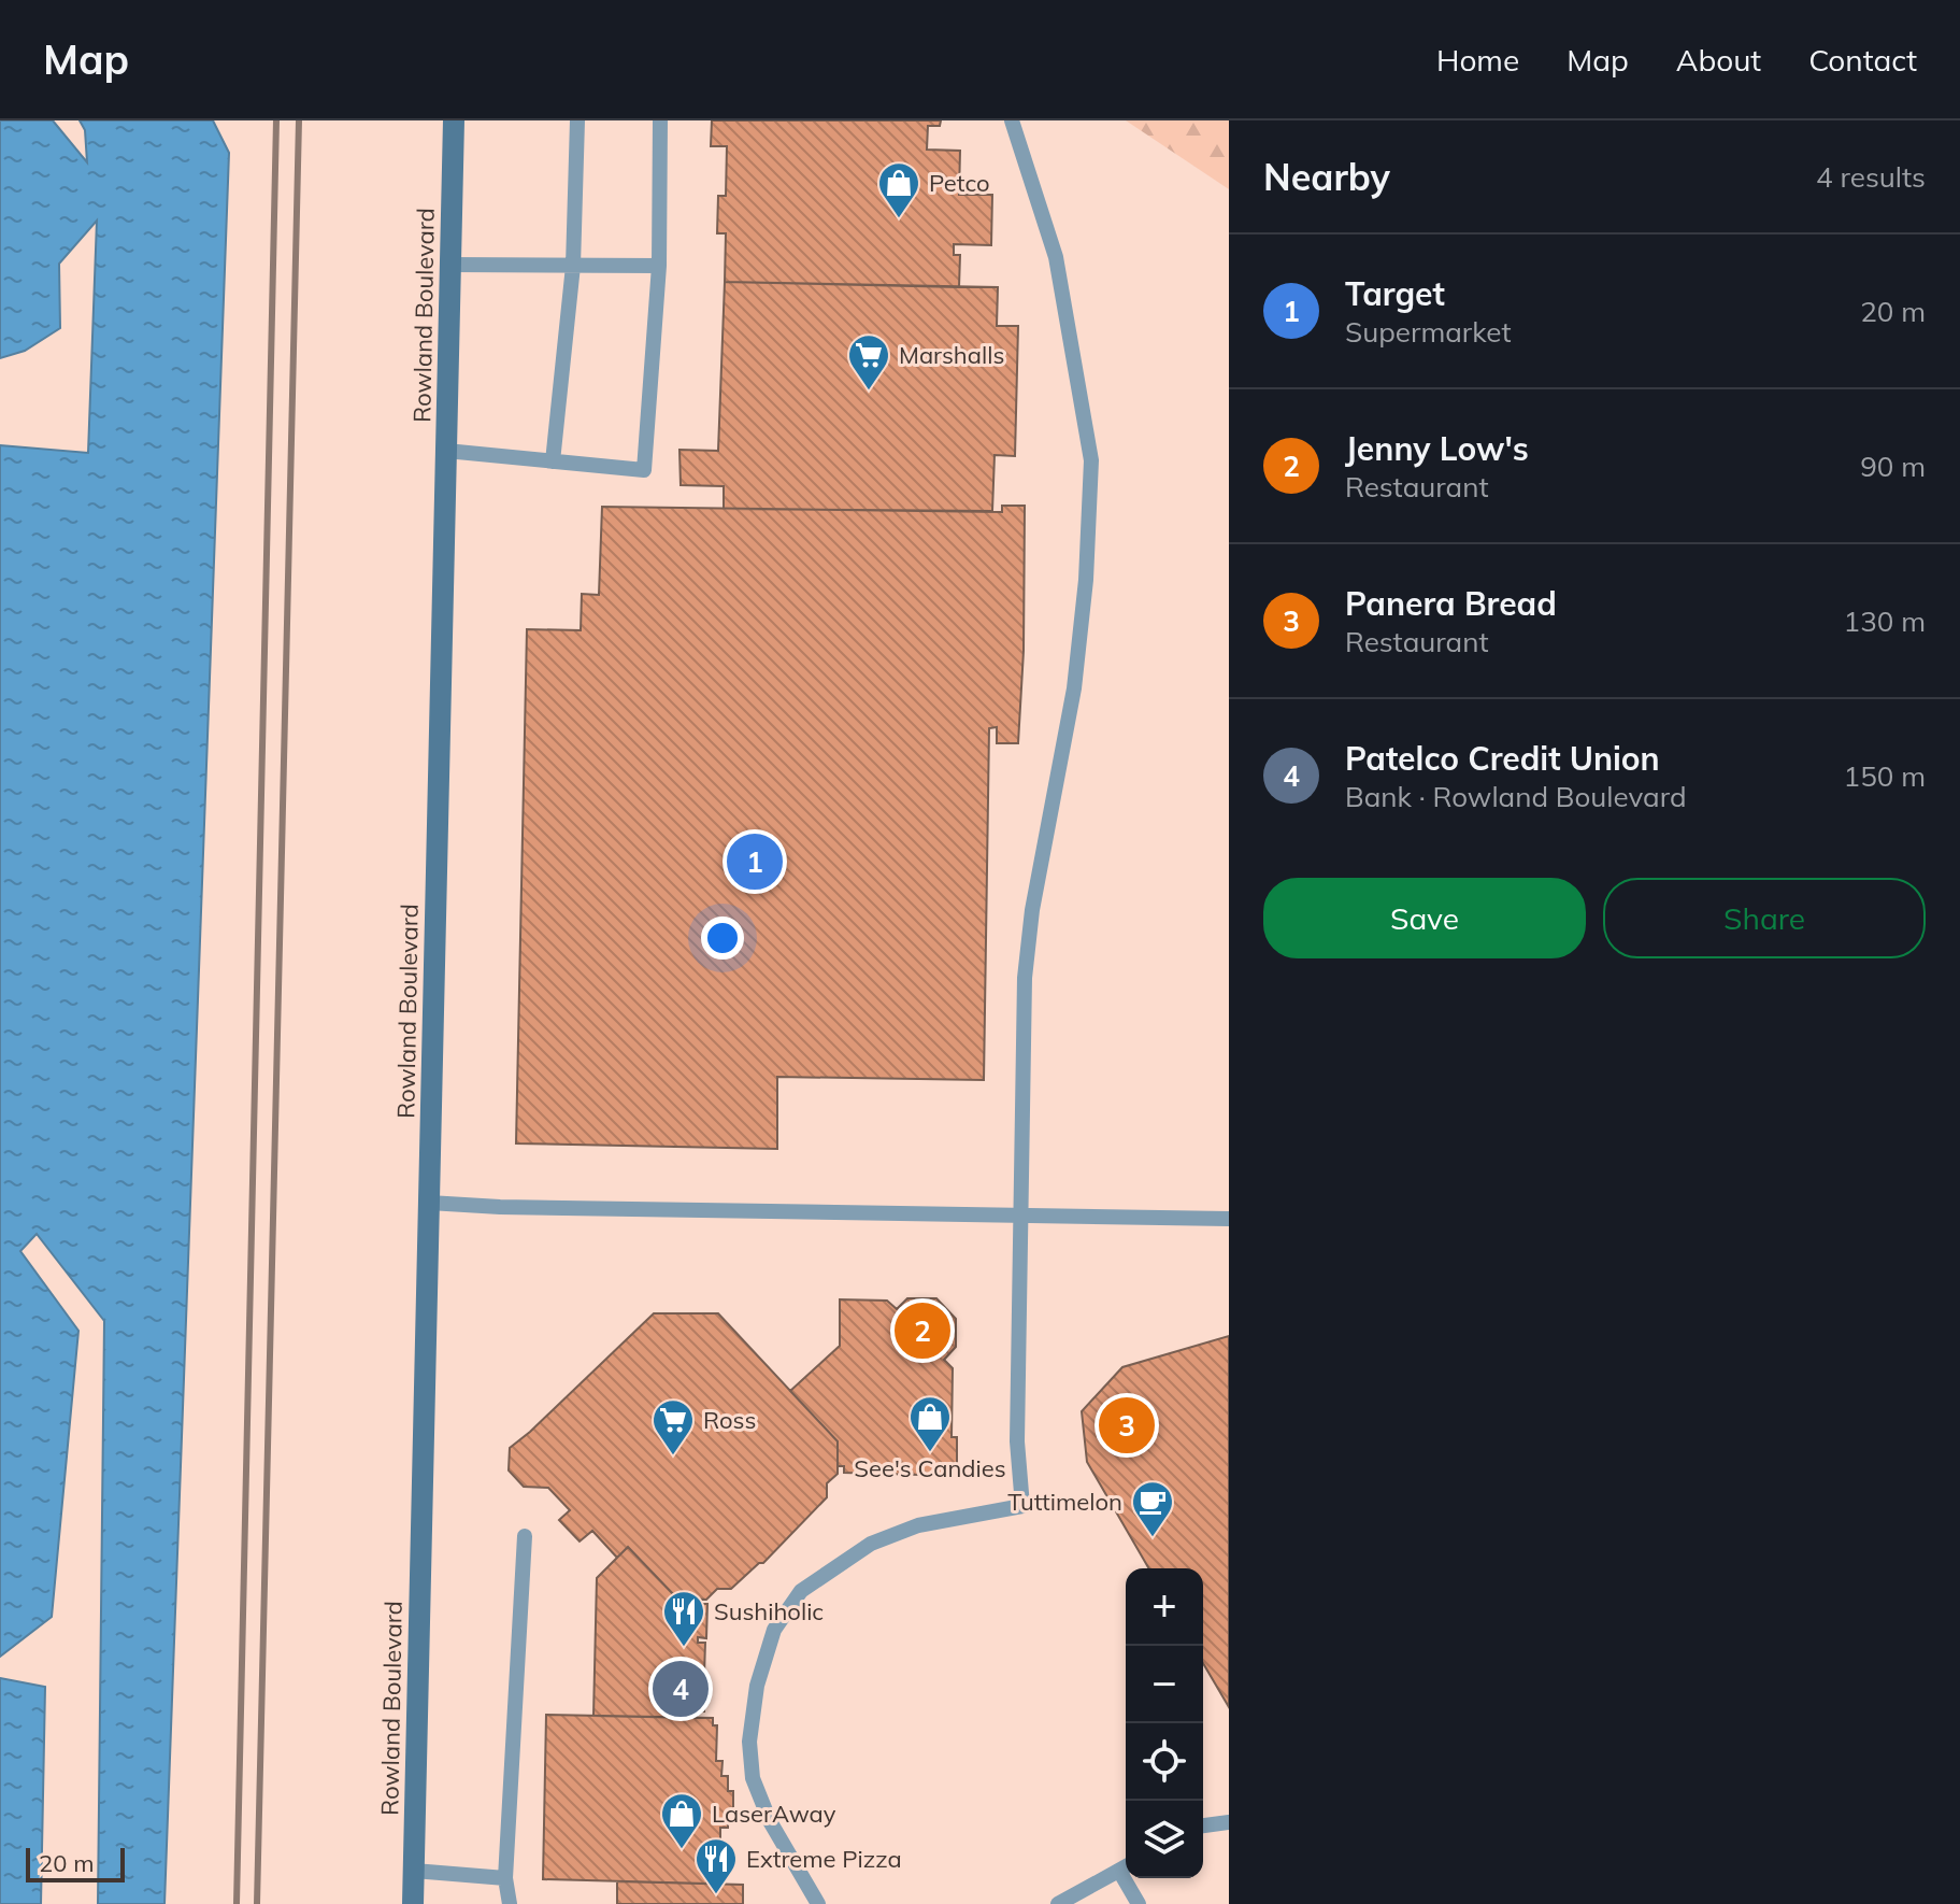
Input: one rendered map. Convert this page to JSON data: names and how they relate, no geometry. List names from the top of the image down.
{
  "streets": {
    "street": ["Rowland Boulevard"]
  },
  "places": {
    "shop": ["Petco", "See's Candies", "LaserAway"],
    "supermarket": ["Marshalls", "Ross"],
    "cafe": ["Tuttimelon"],
    "restaurant": ["Sushiholic", "Extreme Pizza"]
  },
  "scale_bar": "20 m",
  "page": {
    "header": "Map",
    "nav": [
      "Home",
      "Map",
      "About",
      "Contact"
    ],
    "heading": ["Nearby", "4 results"],
    "list": [
      {
        "mark": "1",
        "name": "Target",
        "note": "Supermarket",
        "value": "20 m"
      },
      {
        "mark": "2",
        "name": "Jenny Low's",
        "note": "Restaurant",
        "value": "90 m"
      },
      {
        "mark": "3",
        "name": "Panera Bread",
        "note": "Restaurant",
        "value": "130 m"
      },
      {
        "mark": "4",
        "name": "Patelco Credit Union",
        "note": "Bank · Rowland Boulevard",
        "value": "150 m"
      }
    ],
    "pins": [
      "1",
      "2",
      "3",
      "4"
    ],
    "buttons": ["Save", "Share"],
    "map_buttons": ["+", "−"],
    "scale": "20 m"
  }
}
